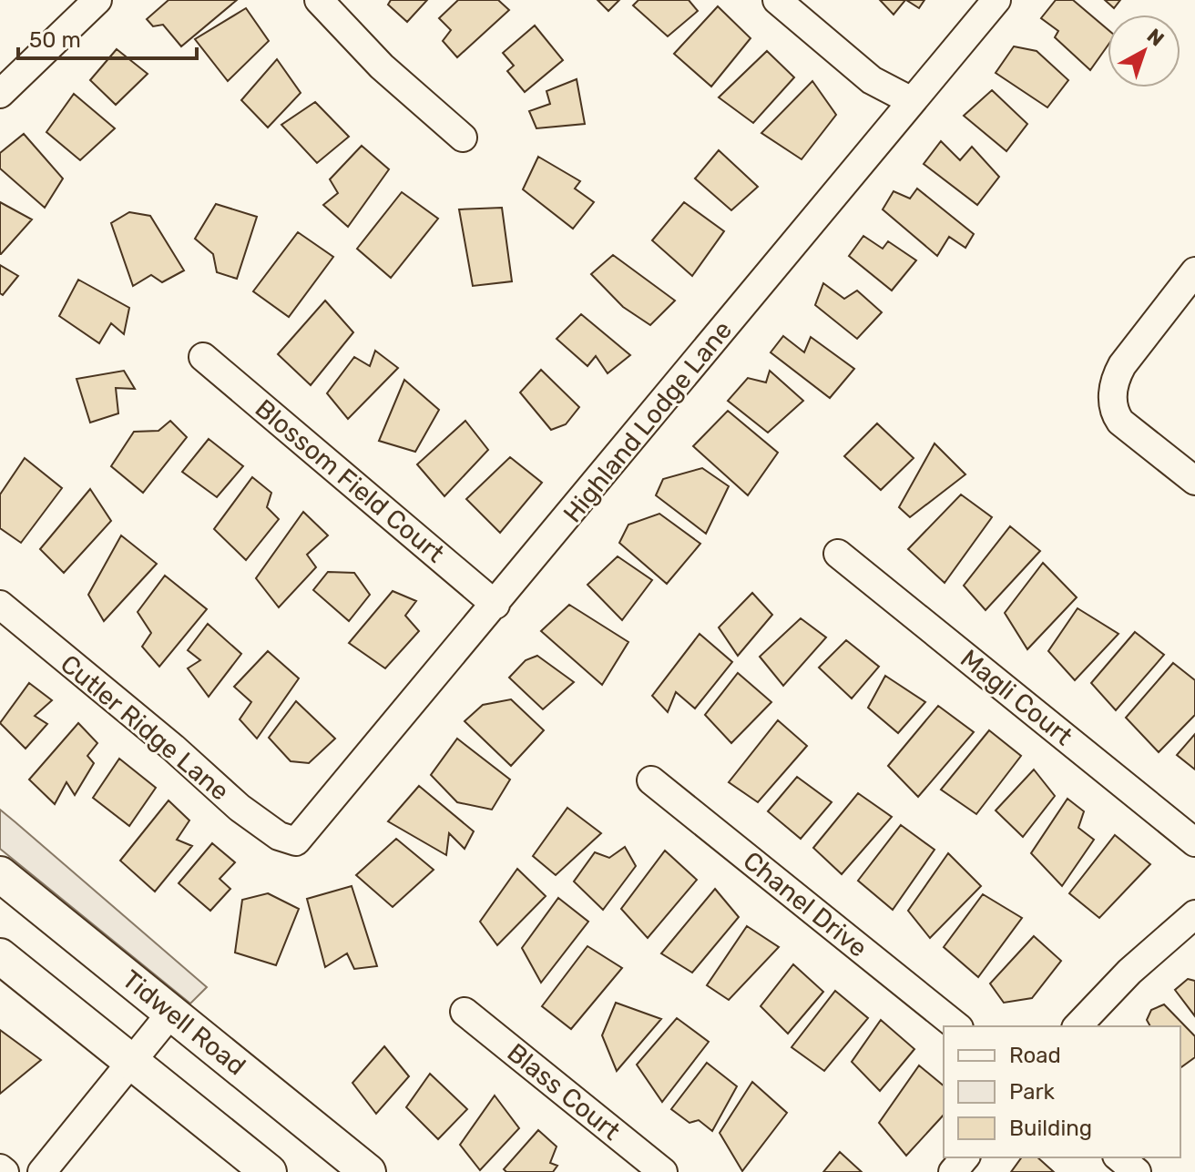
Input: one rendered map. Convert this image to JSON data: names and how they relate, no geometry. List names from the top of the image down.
{
  "streets": {
    "main road": ["Tidwell Road"],
    "street": [
      "Highland Lodge Lane",
      "Blossom Field Court",
      "Magli Court",
      "Cutler Ridge Lane",
      "Chanel Drive",
      "Blass Court"
    ]
  },
  "crossings": [
    ["Highland Lodge Lane", "Blossom Field Court"],
    ["Highland Lodge Lane", "Cutler Ridge Lane"]
  ],
  "legend": ["Road", "Park", "Building"],
  "scale_bar": "50 m",
  "north": "top right"
}
